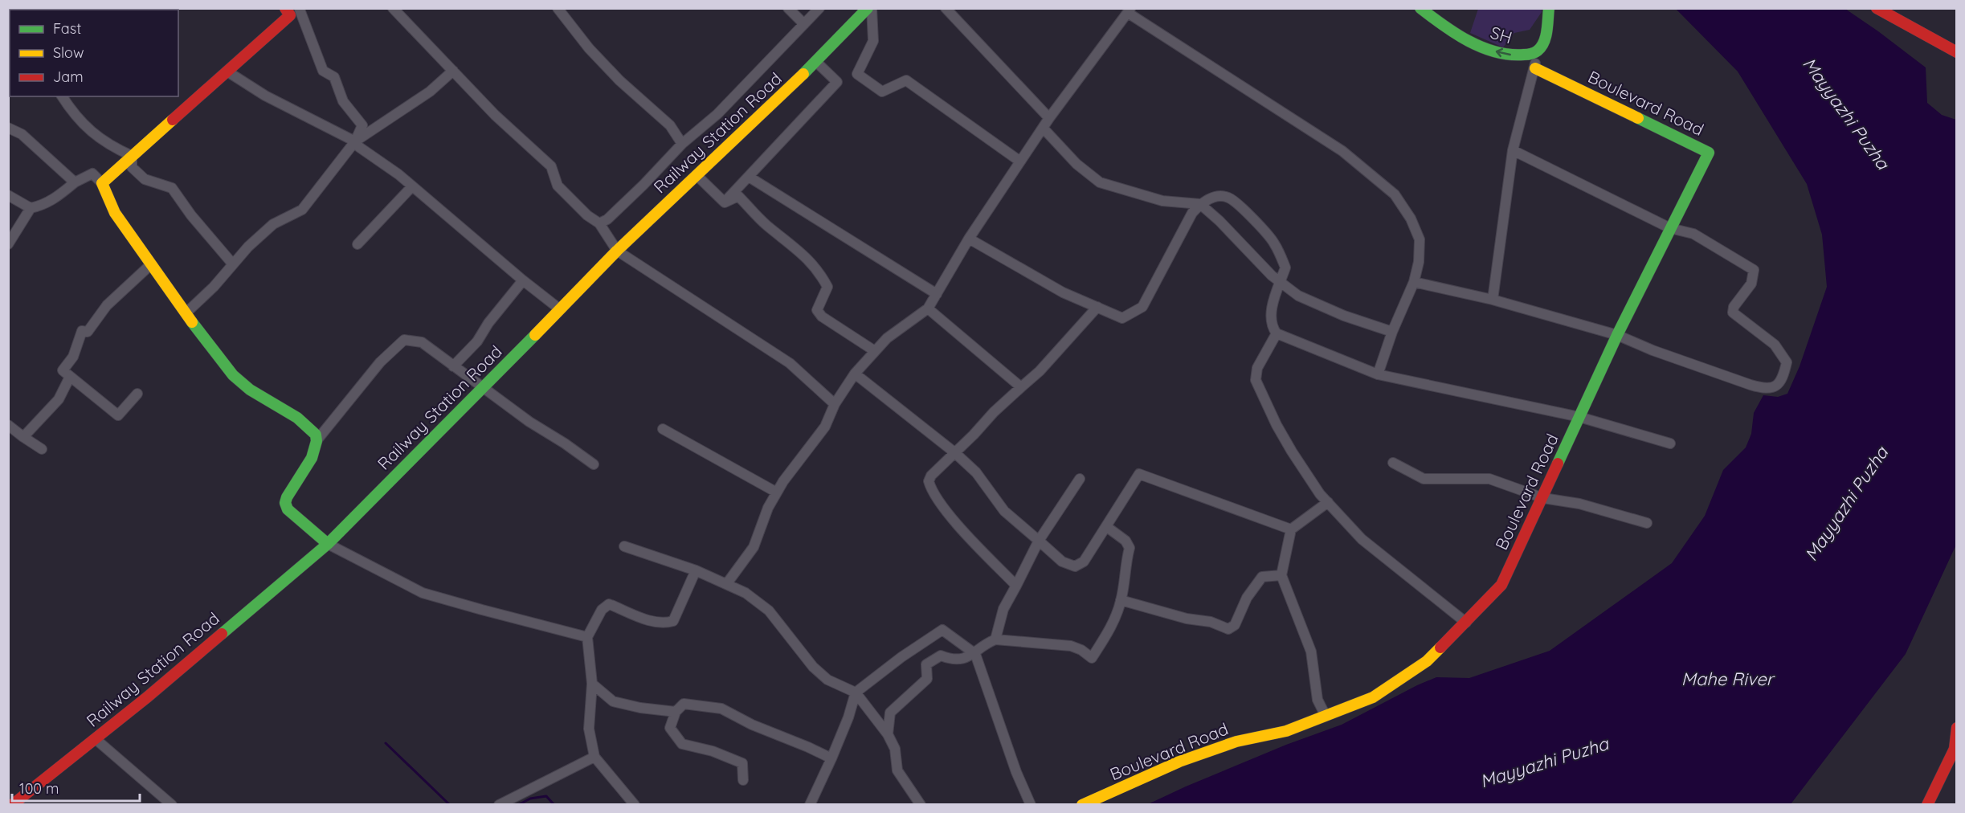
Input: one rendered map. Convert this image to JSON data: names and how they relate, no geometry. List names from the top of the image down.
{
  "streets": {
    "street": ["SH", "Boulevard Road", "Railway Station Road"]
  },
  "one_way": ["SH"],
  "water": ["Mayyazhi Puzha", "Mahe River"],
  "legend": ["Fast", "Slow", "Jam"],
  "scale_bar": "100 m"
}
